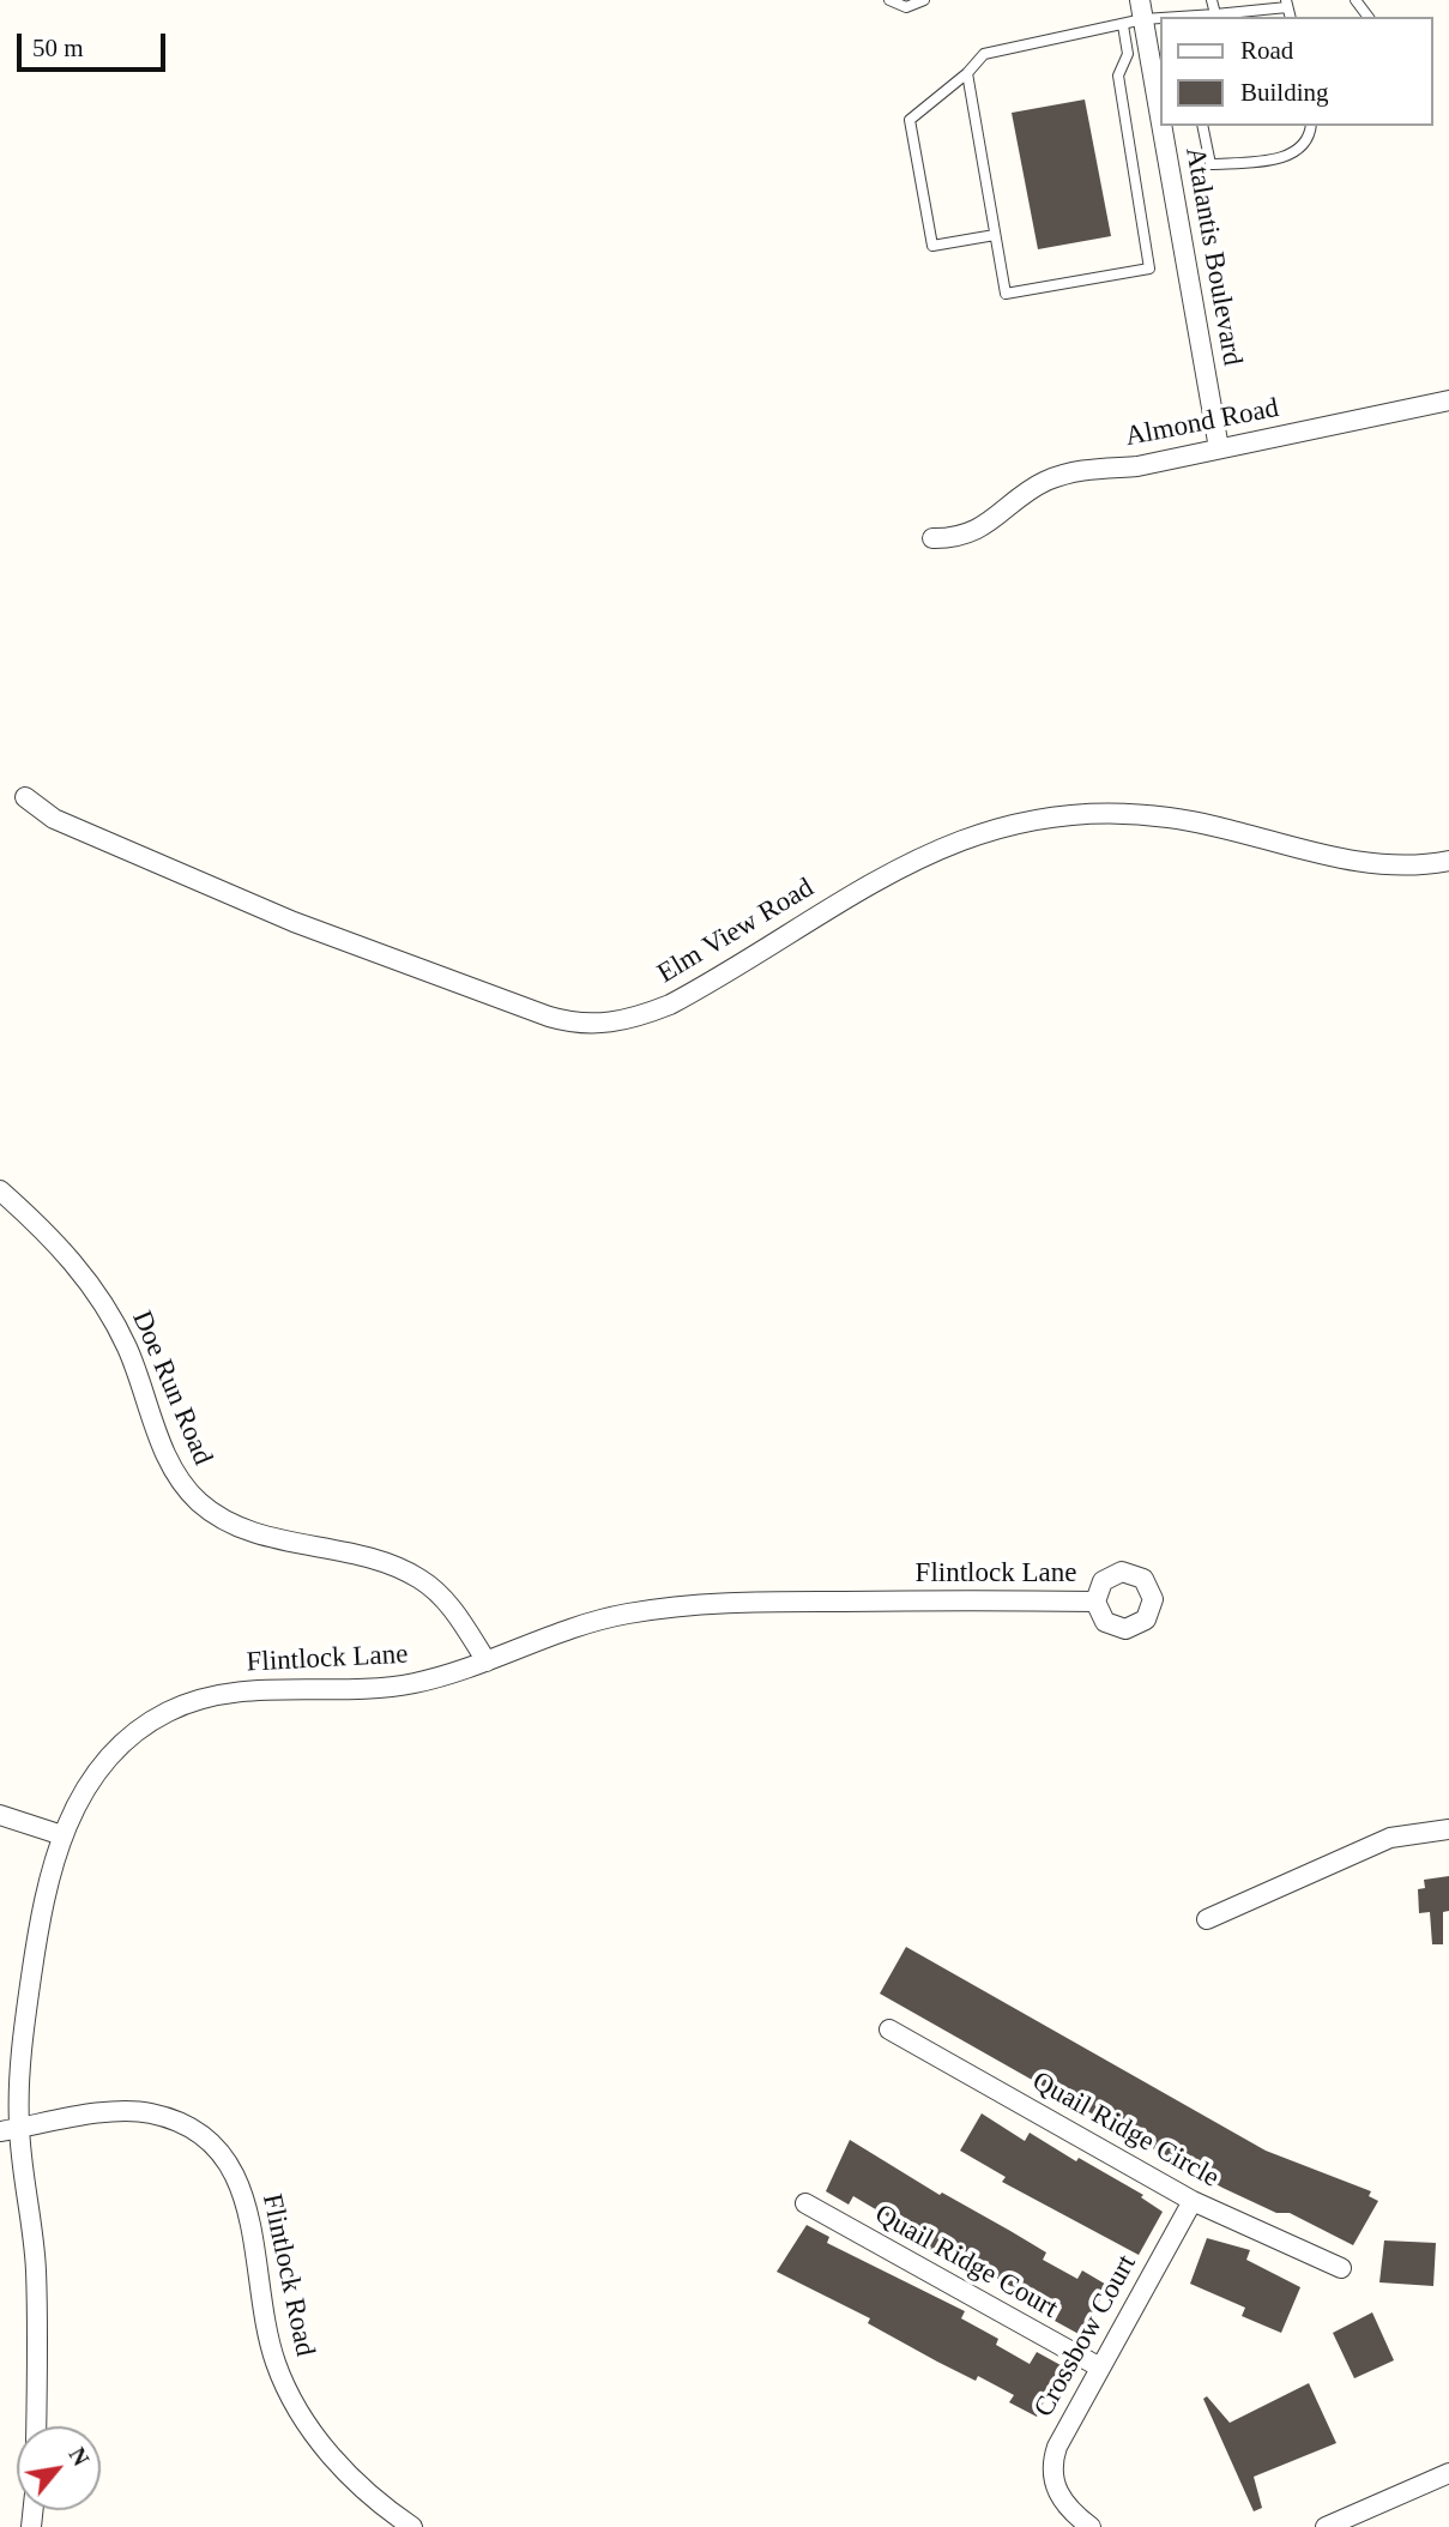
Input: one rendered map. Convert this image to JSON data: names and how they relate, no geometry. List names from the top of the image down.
{
  "streets": {
    "street": [
      "Atalantis Boulevard",
      "Almond Road",
      "Elm View Road",
      "Doe Run Road",
      "Flintlock Lane",
      "Quail Ridge Circle",
      "Quail Ridge Court",
      "Flintlock Road",
      "Crossbow Court"
    ]
  },
  "crossings": [
    ["Atalantis Boulevard", "Almond Road"],
    ["Doe Run Road", "Flintlock Lane"],
    ["Flintlock Lane", "Flintlock Road"],
    ["Quail Ridge Circle", "Crossbow Court"],
    ["Quail Ridge Court", "Crossbow Court"]
  ],
  "legend": ["Road", "Building"],
  "scale_bar": "50 m",
  "north": "top right"
}
